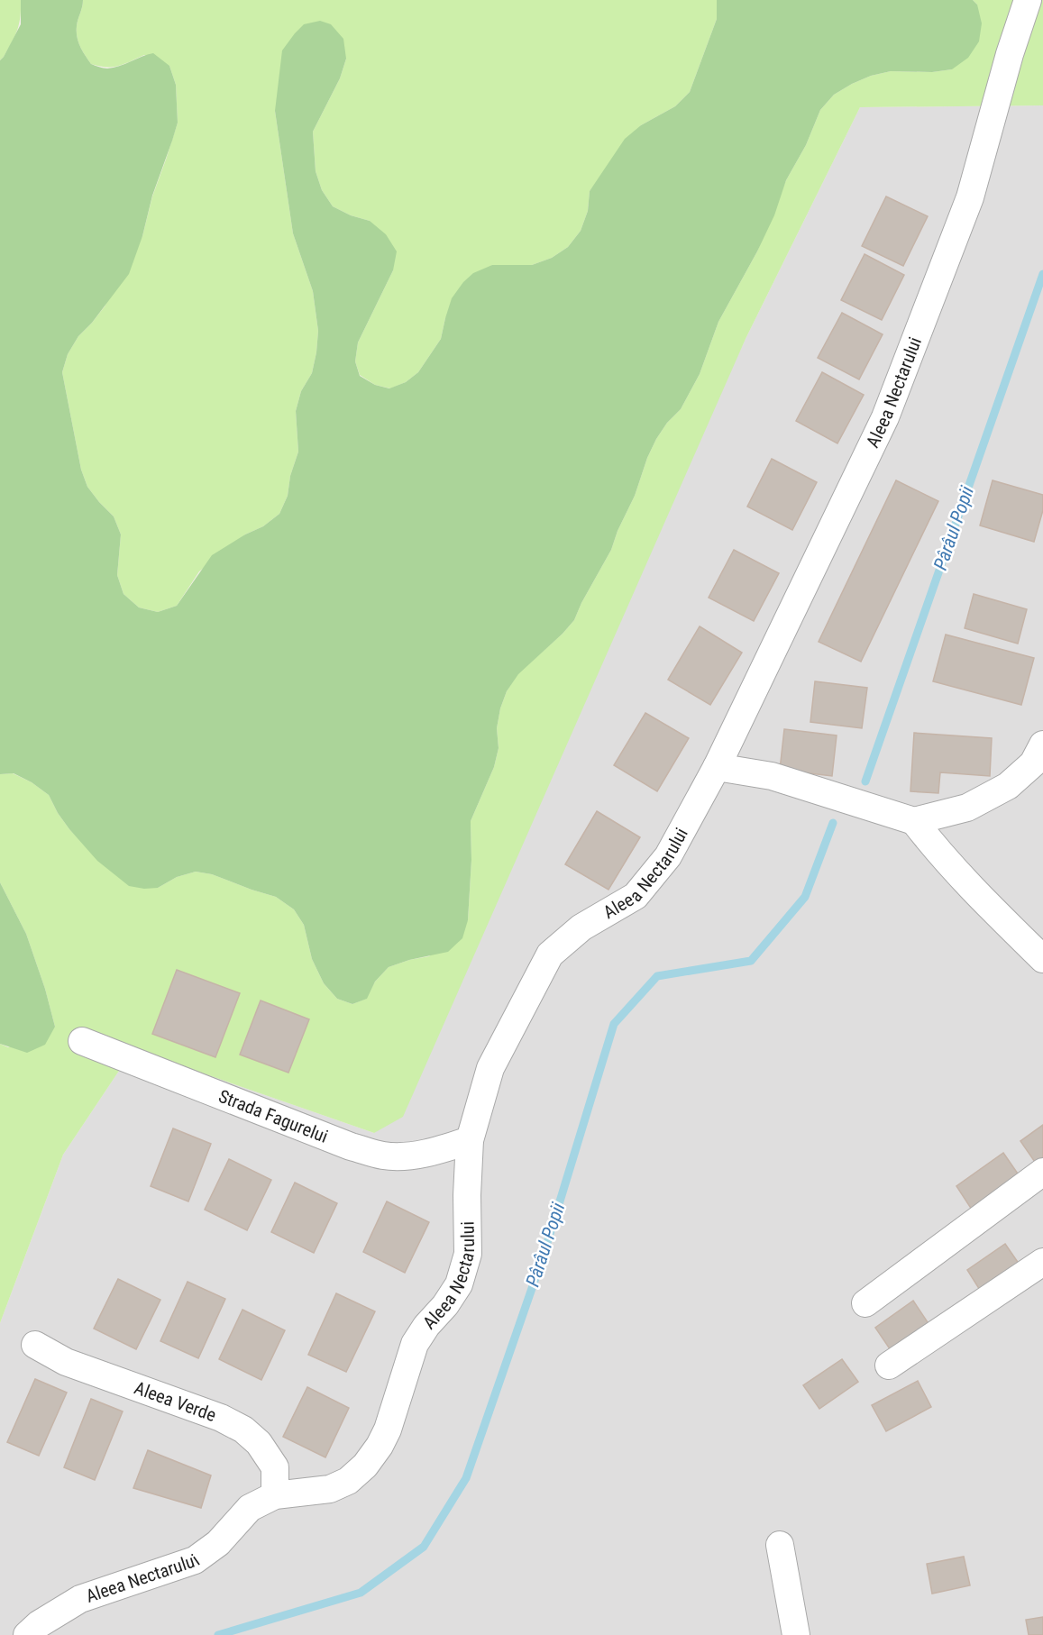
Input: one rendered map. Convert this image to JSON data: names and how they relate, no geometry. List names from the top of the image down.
{
  "streets": {
    "street": ["Aleea Nectarului", "Strada Fagurelui", "Aleea Verde"]
  },
  "crossings": [
    ["Aleea Nectarului", "Strada Fagurelui"],
    ["Aleea Nectarului", "Aleea Verde"]
  ],
  "water": ["Pârâul Popii"]
}
